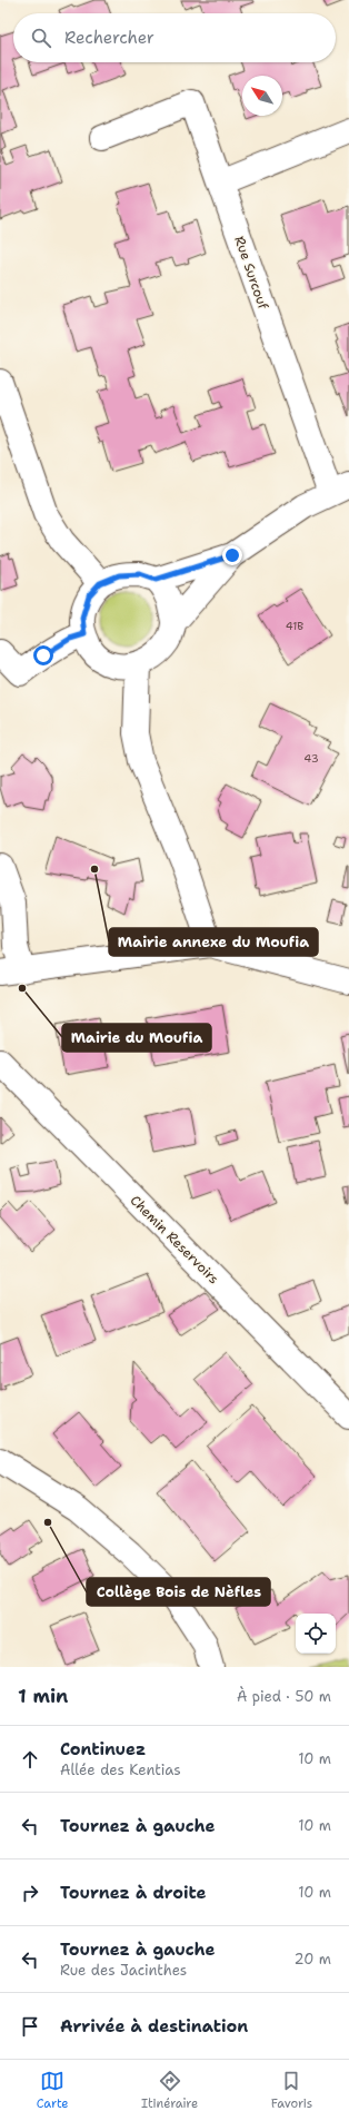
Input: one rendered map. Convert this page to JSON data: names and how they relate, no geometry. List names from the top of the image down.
{
  "streets": {
    "street": ["Rue Surcouf", "Chemin Reservoirs"]
  },
  "places": ["Mairie annexe du Moufia", "Mairie du Moufia", "Collège Bois de Nèfles"],
  "house_numbers": ["41B", "43"],
  "north": "top left",
  "page": {
    "search": "Rechercher",
    "heading": ["1 min", "À pied · 50 m"],
    "list": [
      ["Continuez", "Allée des Kentias", "10 m"],
      ["Tournez à gauche", "10 m"],
      ["Tournez à droite", "10 m"],
      ["Tournez à gauche", "Rue des Jacinthes", "20 m"],
      "Arrivée à destination"
    ],
    "nav": ["Carte", "Itinéraire", "Favoris"]
  }
}
